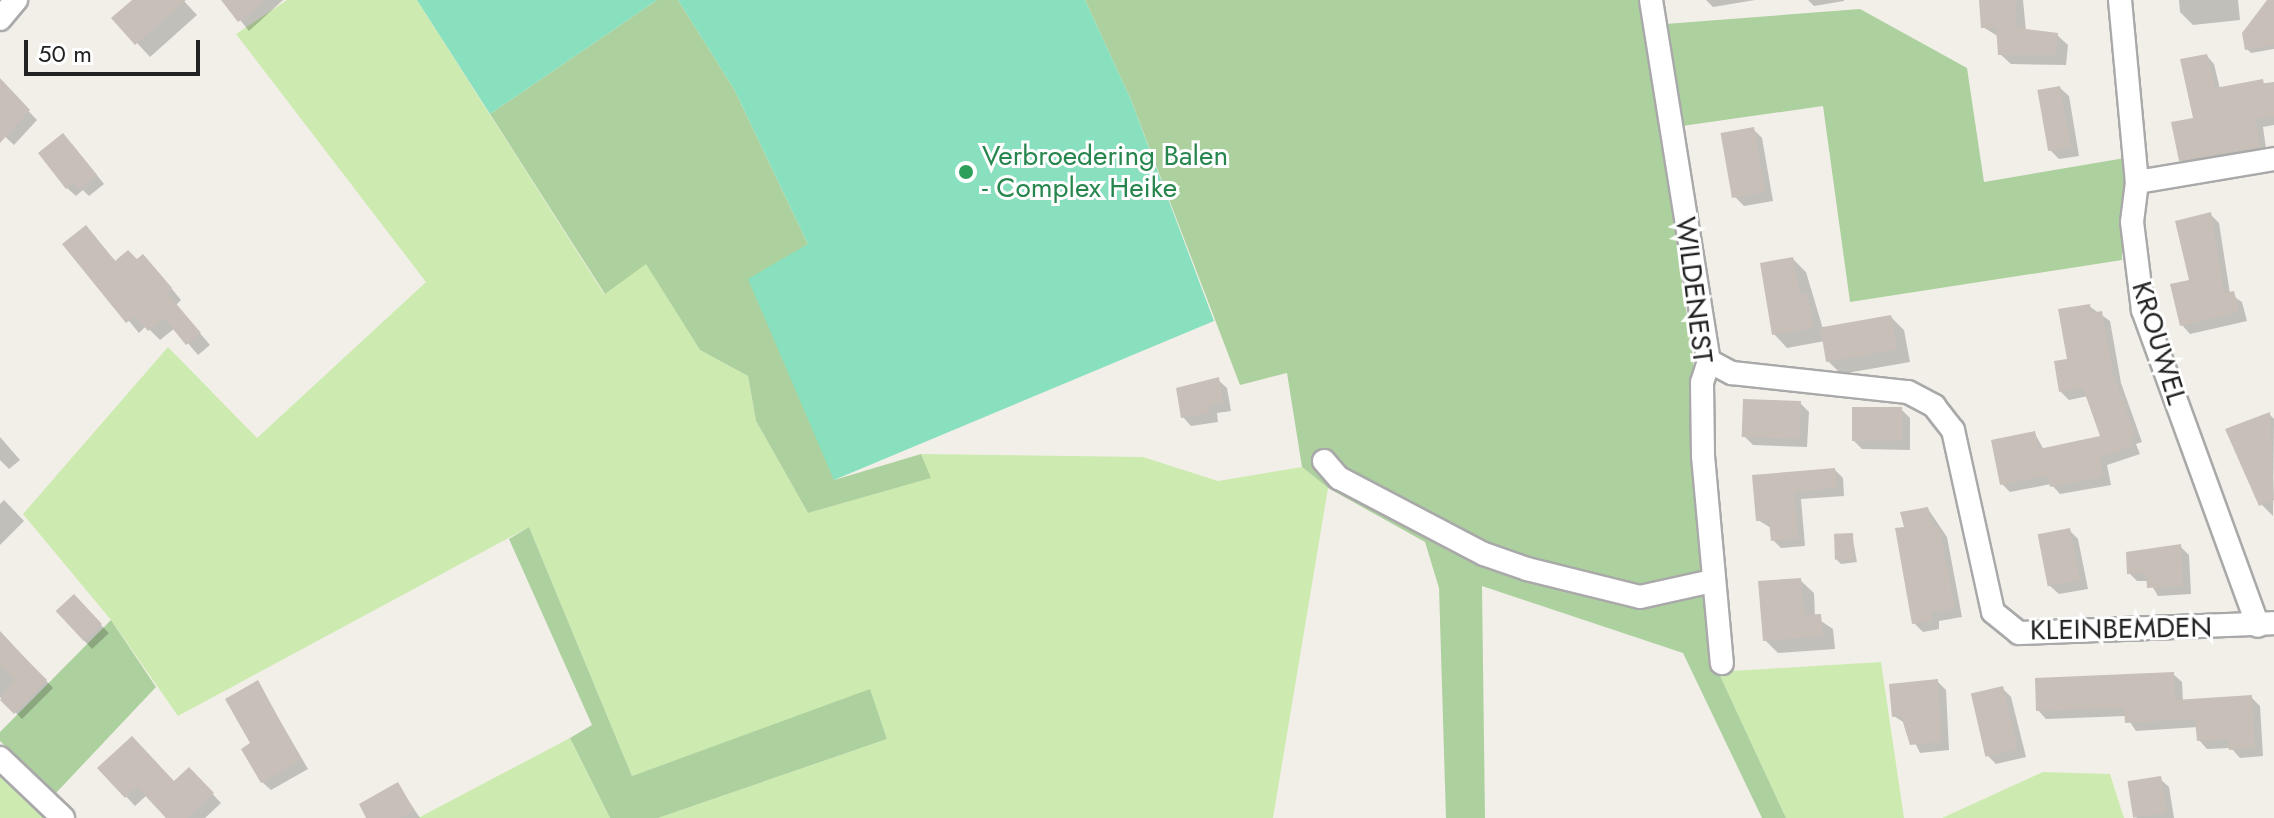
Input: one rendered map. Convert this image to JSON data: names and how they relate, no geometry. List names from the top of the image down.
{
  "streets": {
    "street": ["WILDENEST", "KROUWEL", "KLEINBEMDEN"]
  },
  "crossings": [
    ["WILDENEST", "KLEINBEMDEN"],
    ["KROUWEL", "KLEINBEMDEN"]
  ],
  "places": ["Verbroedering Balen - Complex Heike"],
  "scale_bar": "50 m"
}
